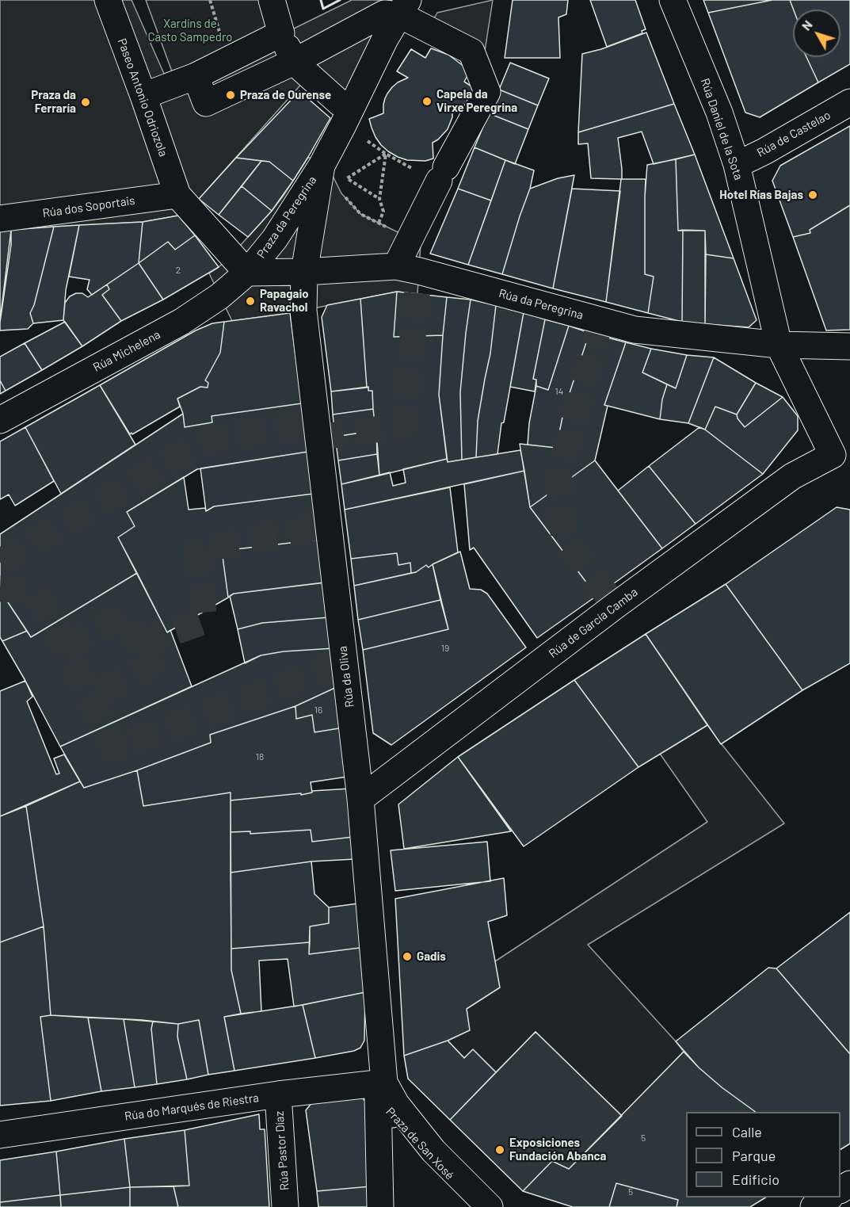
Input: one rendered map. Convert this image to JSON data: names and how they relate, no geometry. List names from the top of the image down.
{
  "streets": {
    "street": [
      "Paseo Antonio Odriozola",
      "Rúa Daniel de la Sota",
      "Rúa de Castelao",
      "Rúa dos Soportais",
      "Praza da Peregrina",
      "Rúa da Peregrina",
      "Rúa Michelena",
      "Rúa de García Camba",
      "Rúa da Oliva",
      "Rúa do Marqués de Riestra",
      "Praza de San Xosé",
      "Rúa Pastor Díaz"
    ]
  },
  "crossings": [
    ["Paseo Antonio Odriozola", "Rúa dos Soportais"],
    ["Rúa Daniel de la Sota", "Rúa de Castelao"],
    ["Rúa Daniel de la Sota", "Rúa da Peregrina"],
    ["Praza da Peregrina", "Rúa da Peregrina"],
    ["Praza da Peregrina", "Rúa Michelena"],
    ["Praza da Peregrina", "Rúa da Oliva"],
    ["Rúa da Peregrina", "Rúa da Oliva"],
    ["Rúa de García Camba", "Rúa da Oliva"],
    ["Rúa da Oliva", "Rúa do Marqués de Riestra"],
    ["Rúa da Oliva", "Praza de San Xosé"],
    ["Rúa do Marqués de Riestra", "Praza de San Xosé"],
    ["Rúa do Marqués de Riestra", "Rúa Pastor Díaz"]
  ],
  "parks": ["Xardíns de Casto Sampedro"],
  "places": [
    "Praza de Ourense",
    "Capela da Virxe Peregrina",
    "Praza da Ferraría",
    "Hotel Rías Bajas",
    "Papagaio Ravachol",
    "Gadis",
    "Exposiciones Fundación Abanca"
  ],
  "house_numbers": [
    "2",
    "14",
    "19",
    "16",
    "18",
    "5",
    "5"
  ],
  "legend": ["Calle", "Parque", "Edificio"],
  "north": "top left"
}
